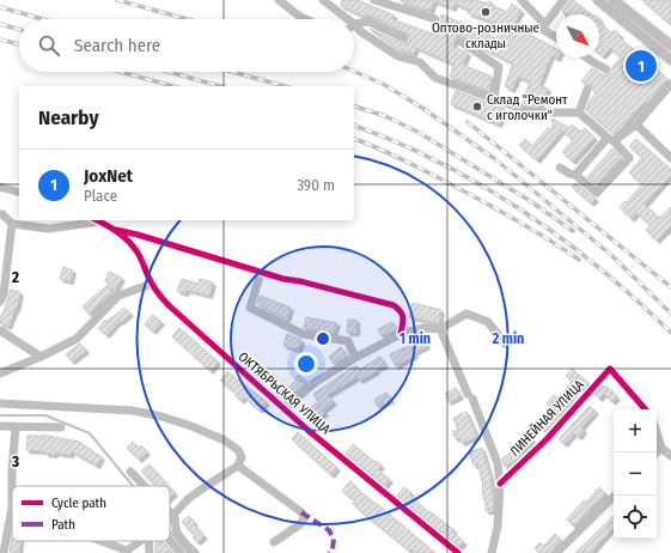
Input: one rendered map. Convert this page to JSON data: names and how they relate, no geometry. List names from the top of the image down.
{
  "streets": {
    "street": ["ОКТЯБРЬСКАЯ УЛИЦА", "ЛИНЕЙНАЯ УЛИЦА"]
  },
  "places": ["Оптово-розничные склады", "Склад \"Ремонт с иголочки\""],
  "legend": ["Cycle path", "Path"],
  "north": "bottom right",
  "page": {
    "search": "Search here",
    "pins": "1",
    "heading": "Nearby",
    "list": [
      {
        "mark": "1",
        "name": "JoxNet",
        "note": "Place",
        "value": "390 m"
      }
    ],
    "map_buttons": ["+", "−"]
  },
  "grid": {
    "rows": ["2", "3"]
  },
  "rings": ["1 min", "2 min"]
}
